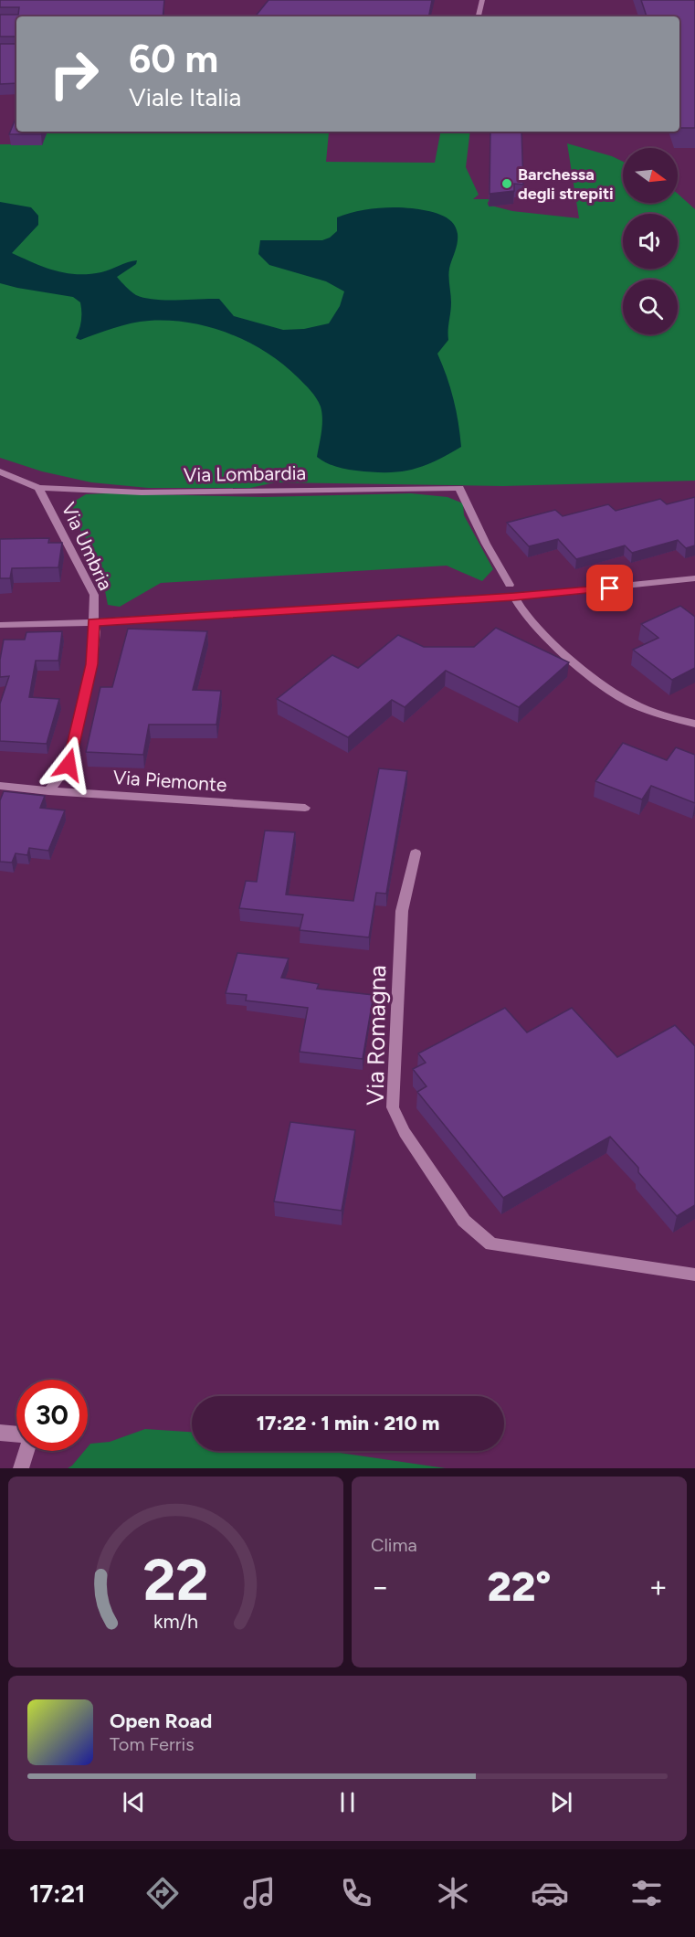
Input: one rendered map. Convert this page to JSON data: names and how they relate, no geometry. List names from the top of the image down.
{
  "streets": {
    "street": [
      "Via Lombardia",
      "Via Umbria",
      "Via Piemonte",
      "Via Romagna"
    ]
  },
  "crossings": [
    ["Via Lombardia", "Via Umbria"],
    ["Via Umbria", "Via Piemonte"]
  ],
  "places": ["Barchessa degli strepiti"],
  "north": "right",
  "page": {
    "turn": ["60 m", "Viale Italia"],
    "limit": "30",
    "trip": "17:22 · 1 min · 210 m",
    "tile": "Clima",
    "heat": ["−", "22°", "+"],
    "song": ["Open Road", "Tom Ferris"],
    "tabs": "17:21",
    "gauge": ["22", "km/h"]
  }
}
